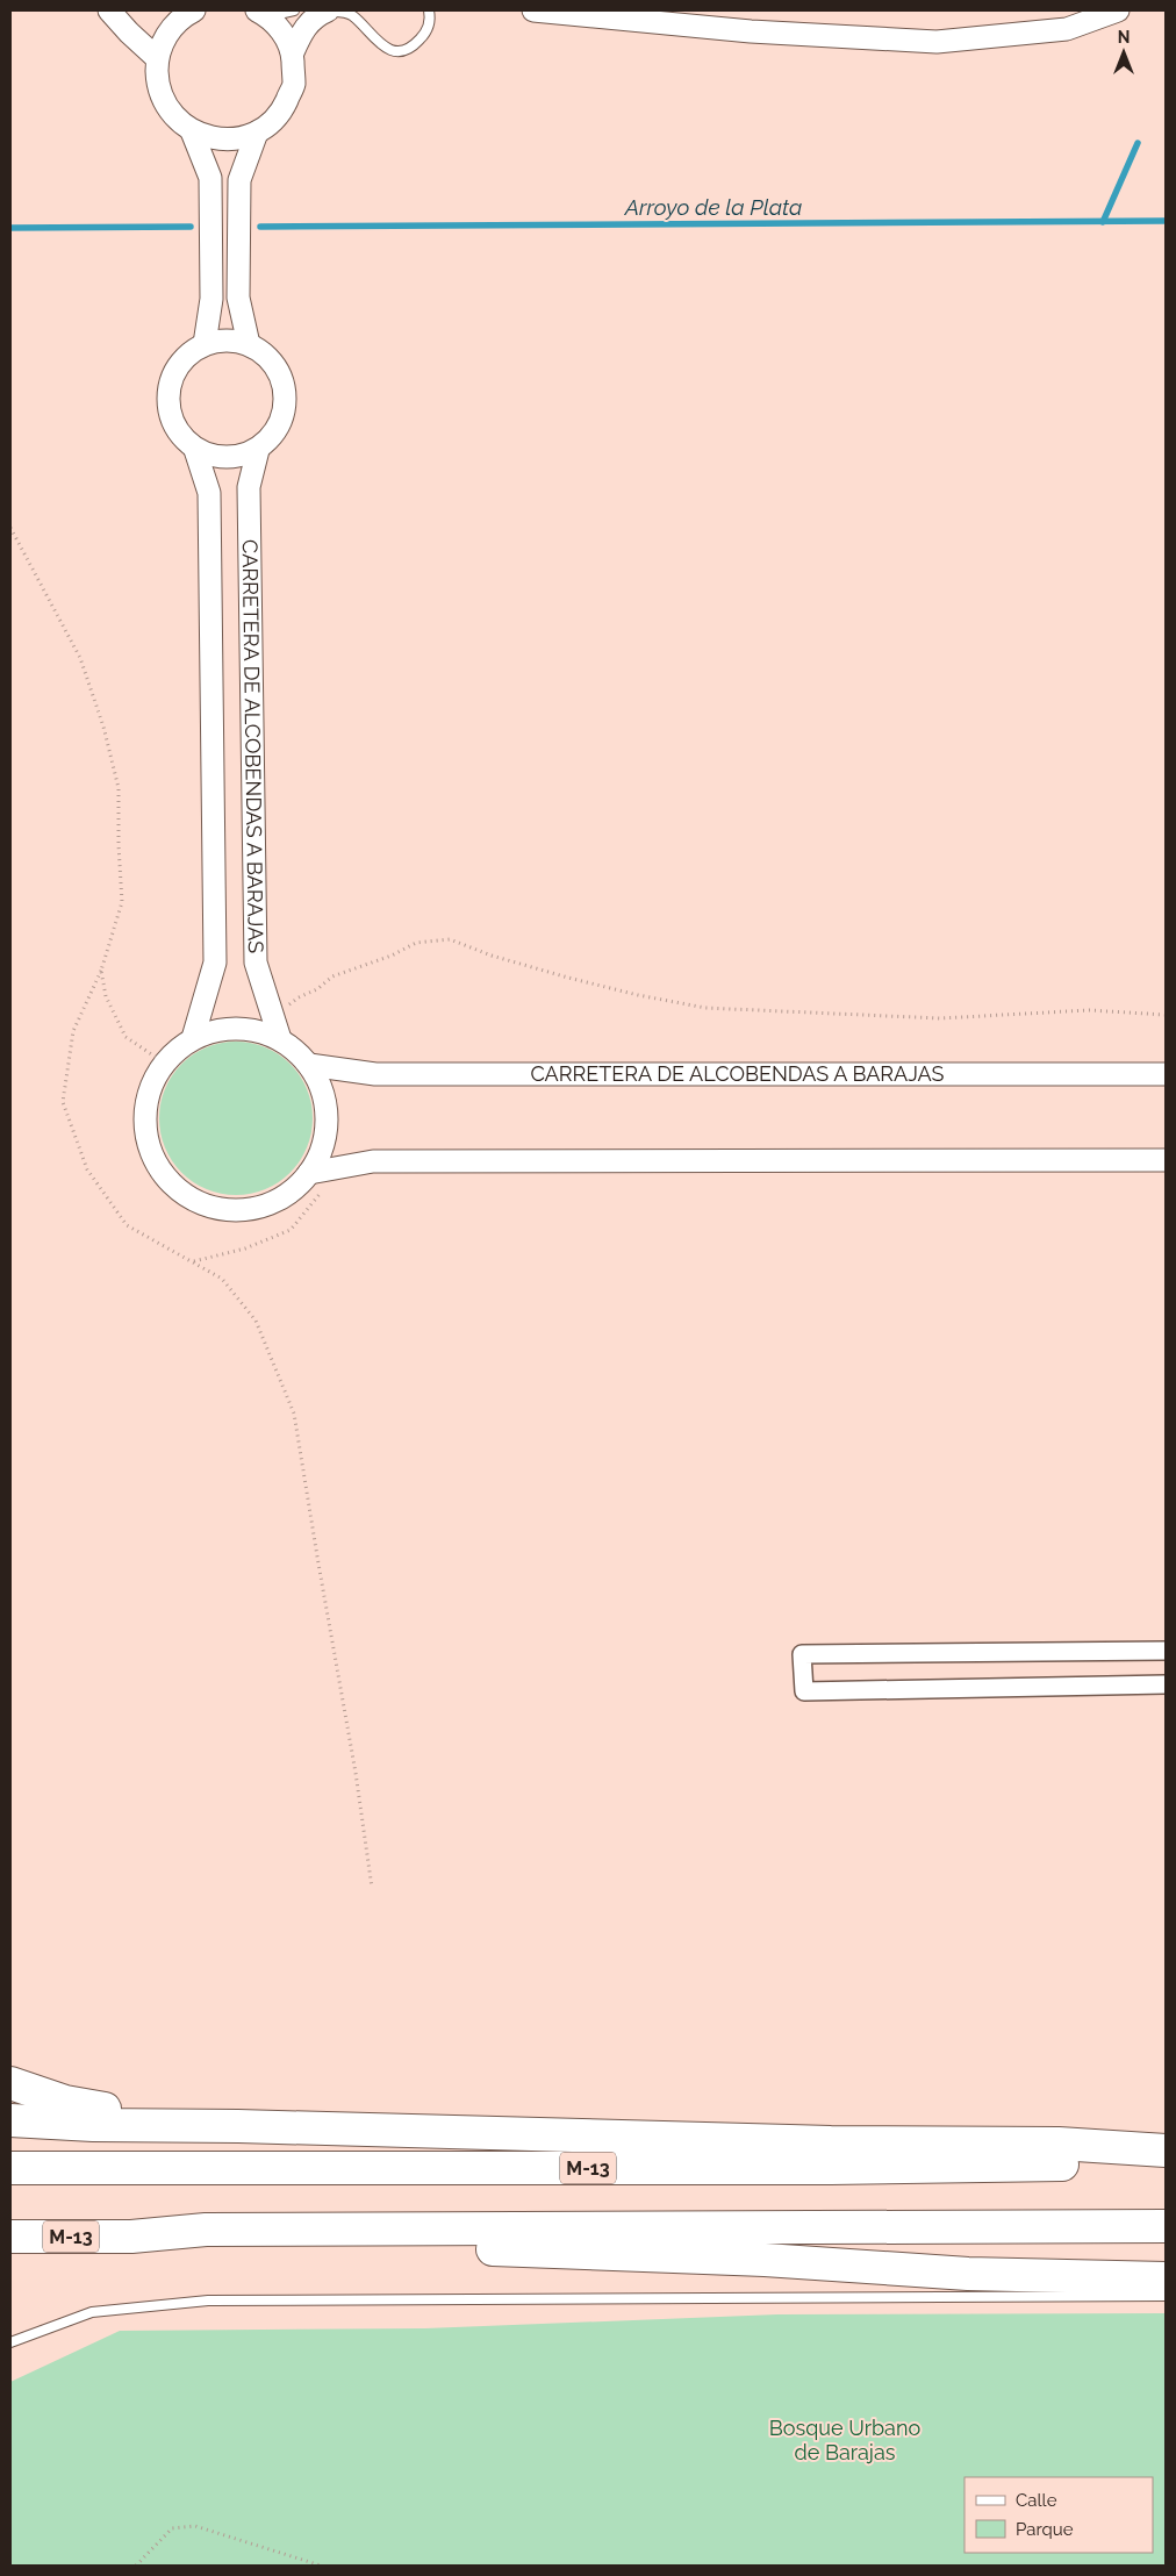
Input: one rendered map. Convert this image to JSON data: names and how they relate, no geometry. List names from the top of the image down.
{
  "streets": {
    "highway": ["M-13"],
    "street": ["CARRETERA DE ALCOBENDAS A BARAJAS"]
  },
  "water": ["Arroyo de la Plata"],
  "parks": ["Bosque Urbano de Barajas"],
  "legend": ["Calle", "Parque"],
  "north": "top"
}
